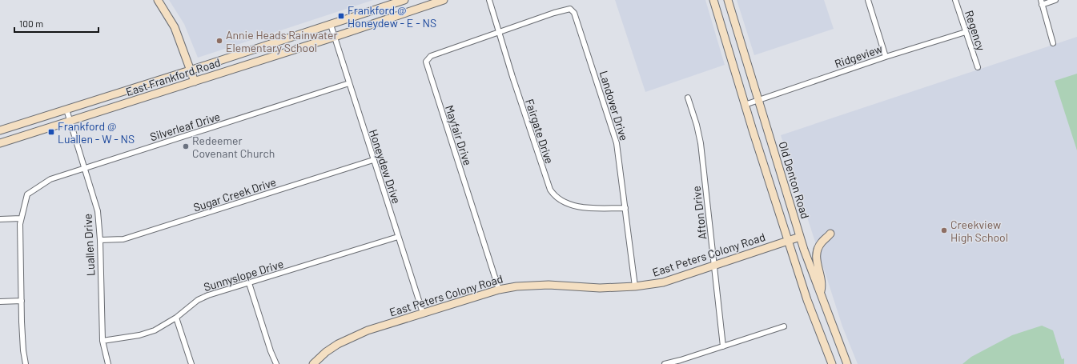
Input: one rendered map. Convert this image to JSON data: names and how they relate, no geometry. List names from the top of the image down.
{
  "streets": {
    "main road": ["East Frankford Road", "Old Denton Road", "East Peters Colony Road"],
    "street": [
      "Regency",
      "Ridgeview",
      "Landover Drive",
      "Silverleaf Drive",
      "Fairgate Drive",
      "Mayfair Drive",
      "Honeydew Drive",
      "Sugar Creek Drive",
      "Afton Drive",
      "Luallen Drive",
      "Sunnyslope Drive"
    ]
  },
  "crossings": [
    ["Regency", "Ridgeview"],
    ["Ridgeview", "Old Denton Road"],
    ["East Frankford Road", "Honeydew Drive"],
    ["East Frankford Road", "Luallen Drive"],
    ["Landover Drive", "Fairgate Drive"],
    ["Landover Drive", "Mayfair Drive"],
    ["Landover Drive", "East Peters Colony Road"],
    ["Silverleaf Drive", "Honeydew Drive"],
    ["Silverleaf Drive", "Luallen Drive"],
    ["Fairgate Drive", "Mayfair Drive"],
    ["Mayfair Drive", "East Peters Colony Road"],
    ["Honeydew Drive", "Sugar Creek Drive"],
    ["Honeydew Drive", "East Peters Colony Road"],
    ["Honeydew Drive", "Sunnyslope Drive"],
    ["Old Denton Road", "East Peters Colony Road"],
    ["Sugar Creek Drive", "Luallen Drive"],
    ["Afton Drive", "East Peters Colony Road"],
    ["Luallen Drive", "Sunnyslope Drive"]
  ],
  "places": {
    "transit": ["Frankford @ Honeydew - E - NS", "Frankford @ Luallen - W - NS"],
    "other": ["Annie Heads Rainwater Elementary School", "Redeemer Covenant Church", "Creekview High School"]
  },
  "scale_bar": "100 m"
}
